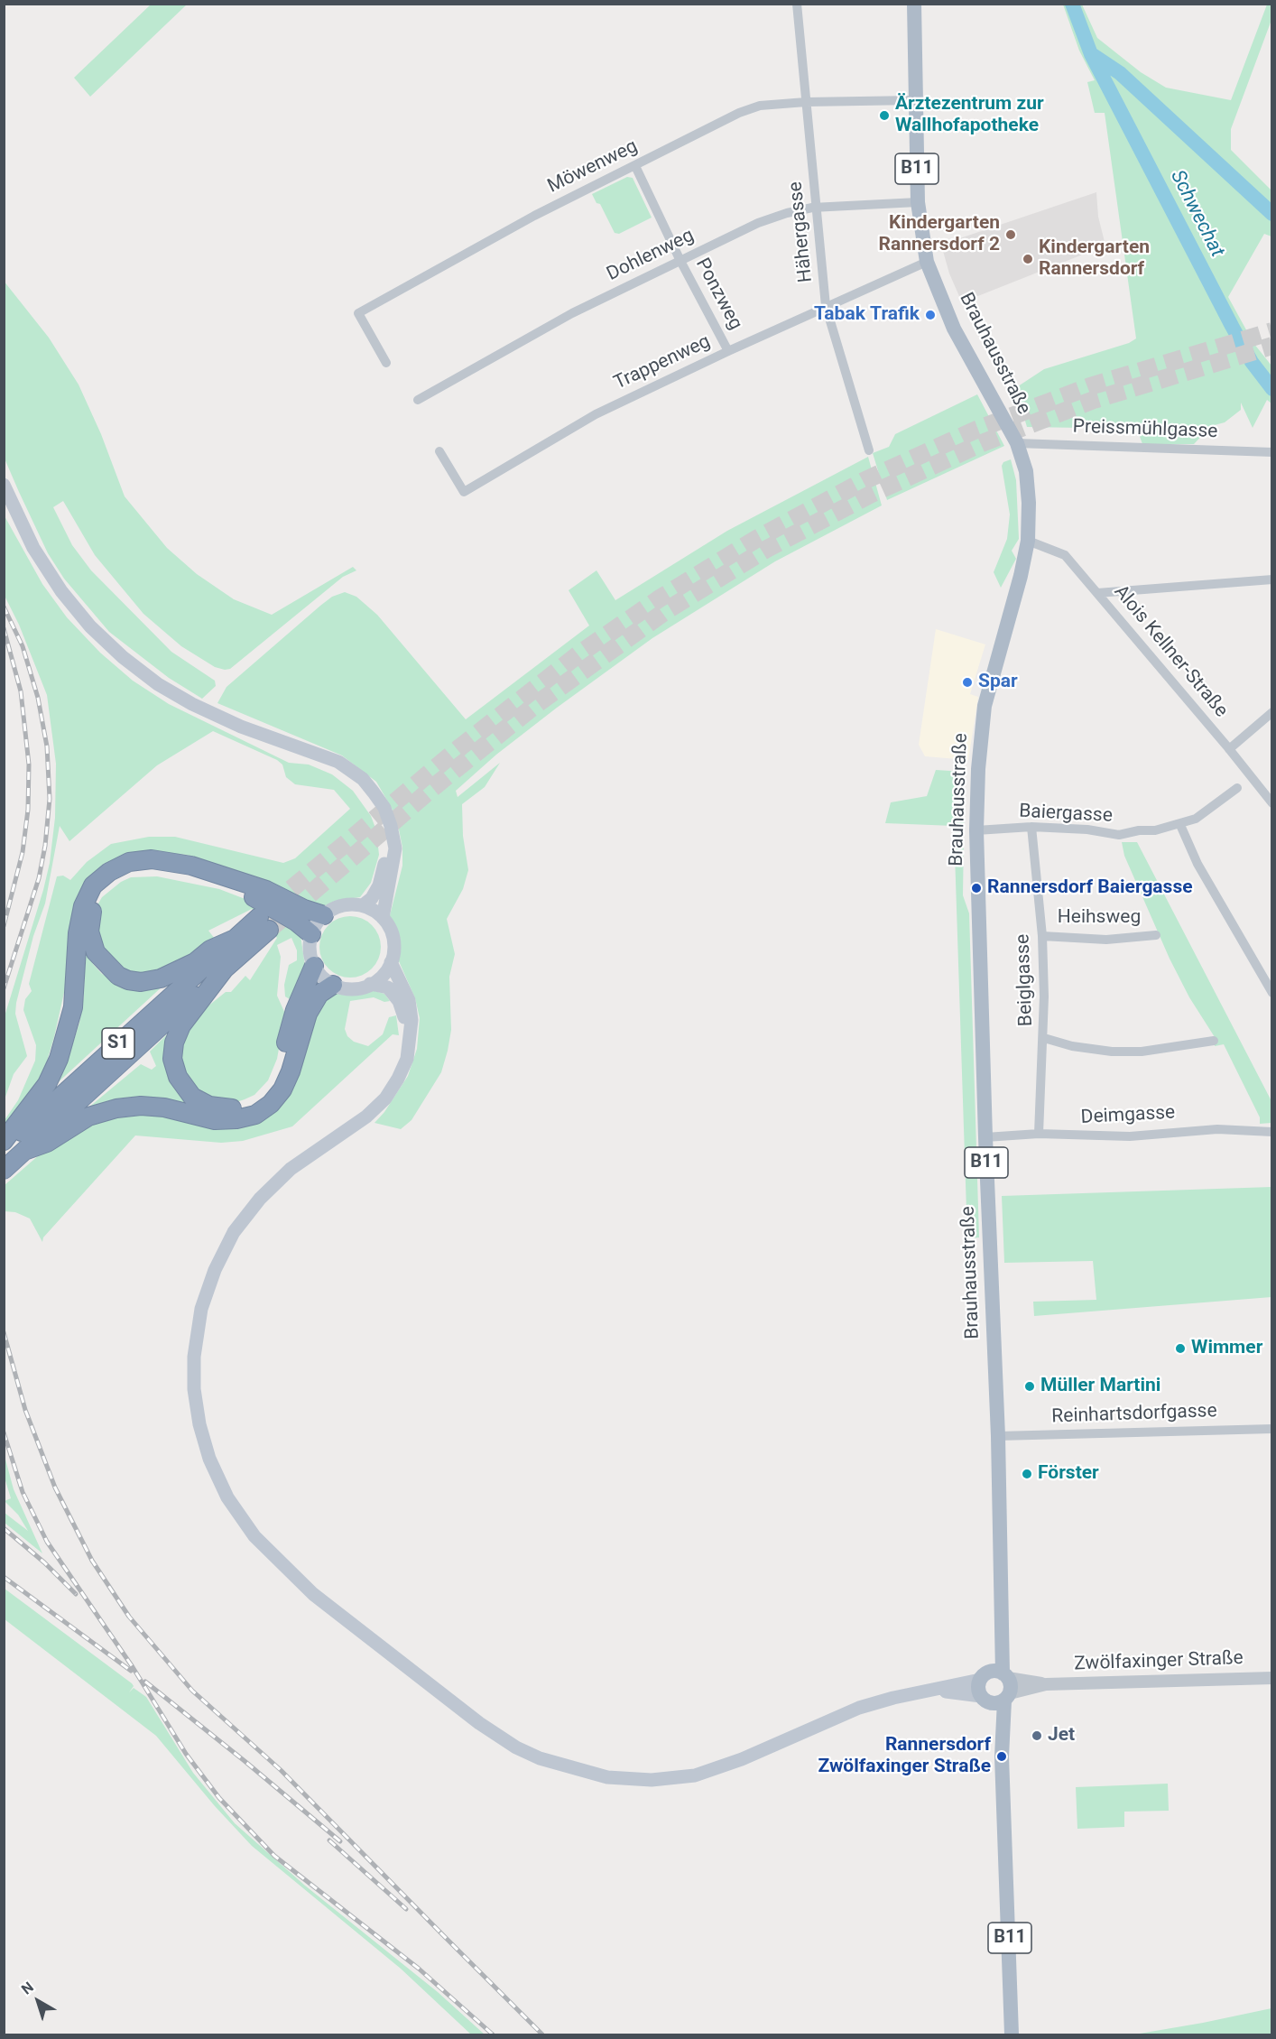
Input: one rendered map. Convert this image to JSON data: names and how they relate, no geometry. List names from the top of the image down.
{
  "streets": {
    "highway": ["S1"],
    "main road": ["B11", "Brauhausstraße"],
    "street": [
      "Möwenweg",
      "Hähergasse",
      "Dohlenweg",
      "Ponzweg",
      "Trappenweg",
      "Preissmühlgasse",
      "Alois Kellner-Straße",
      "Baiergasse",
      "Heihsweg",
      "Beiglgasse",
      "Deimgasse",
      "Reinhartsdorfgasse",
      "Zwölfaxinger Straße"
    ]
  },
  "crossings": [
    ["Möwenweg", "Hähergasse"],
    ["Möwenweg", "Ponzweg"],
    ["Möwenweg", "Brauhausstraße"],
    ["B11", "Brauhausstraße"],
    ["B11", "Zwölfaxinger Straße"],
    ["Hähergasse", "Dohlenweg"],
    ["Hähergasse", "Trappenweg"],
    ["Dohlenweg", "Ponzweg"],
    ["Dohlenweg", "Brauhausstraße"],
    ["Ponzweg", "Trappenweg"],
    ["Brauhausstraße", "Trappenweg"],
    ["Brauhausstraße", "Preissmühlgasse"],
    ["Brauhausstraße", "Alois Kellner-Straße"],
    ["Brauhausstraße", "Baiergasse"],
    ["Brauhausstraße", "Deimgasse"],
    ["Brauhausstraße", "Reinhartsdorfgasse"],
    ["Brauhausstraße", "Zwölfaxinger Straße"],
    ["Baiergasse", "Beiglgasse"],
    ["Heihsweg", "Beiglgasse"],
    ["Beiglgasse", "Deimgasse"]
  ],
  "water": ["Schwechat"],
  "places": [
    "Ärztezentrum zur Wallhofapotheke",
    "Kindergarten Rannersdorf 2",
    "Kindergarten Rannersdorf",
    "Tabak Trafik",
    "Spar",
    "Rannersdorf Baiergasse",
    "Wimmer",
    "Müller Martini",
    "Förster",
    "Jet",
    "Rannersdorf Zwölfaxinger Straße"
  ],
  "north": "top left"
}
